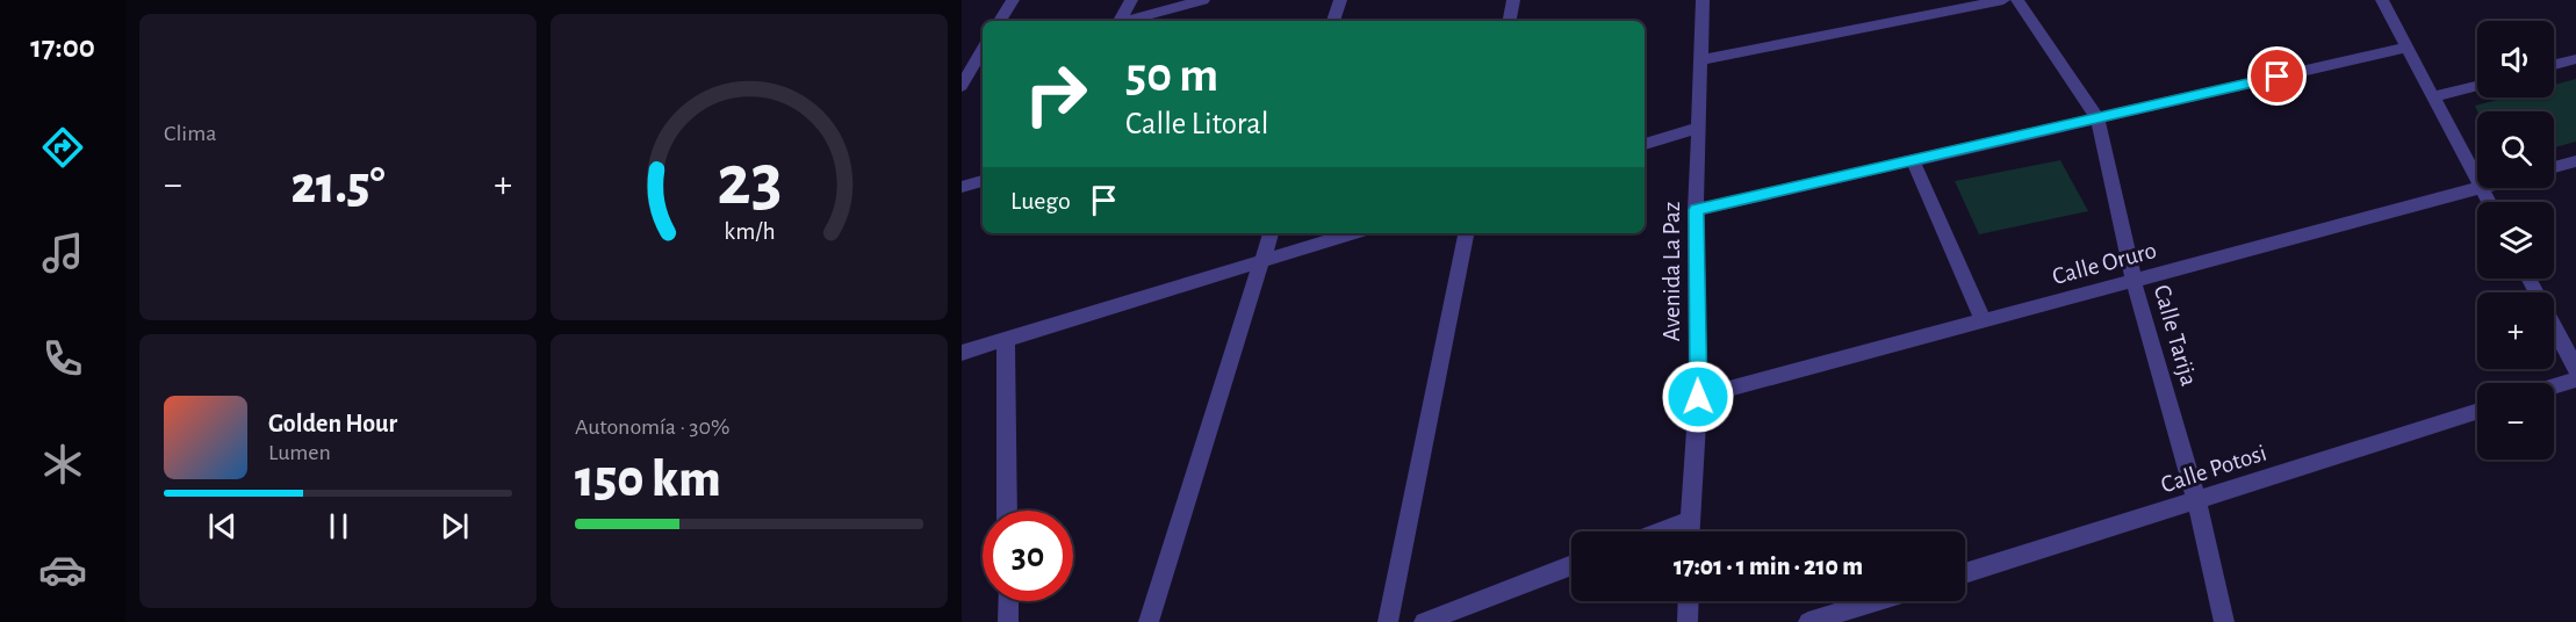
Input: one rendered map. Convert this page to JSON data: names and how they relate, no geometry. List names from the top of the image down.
{
  "streets": {
    "street": [
      "Calle Oruro",
      "Avenida La Paz",
      "Calle Tarija",
      "Calle Potosi"
    ]
  },
  "crossings": [
    ["Calle Oruro", "Avenida La Paz"],
    ["Calle Oruro", "Calle Tarija"],
    ["Calle Tarija", "Calle Potosi"]
  ],
  "page": {
    "tabs": "17:00",
    "tile": [
      "Clima",
      ["Autonomía · 30%", "150 km"]
    ],
    "map_buttons": ["+", "−"],
    "turn": ["50 m", "Calle Litoral"],
    "heat": ["−", "21.5°", "+"],
    "then": "Luego",
    "song": ["Golden Hour", "Lumen"],
    "limit": "30",
    "trip": "17:01 · 1 min · 210 m",
    "gauge": ["23", "km/h"]
  }
}
